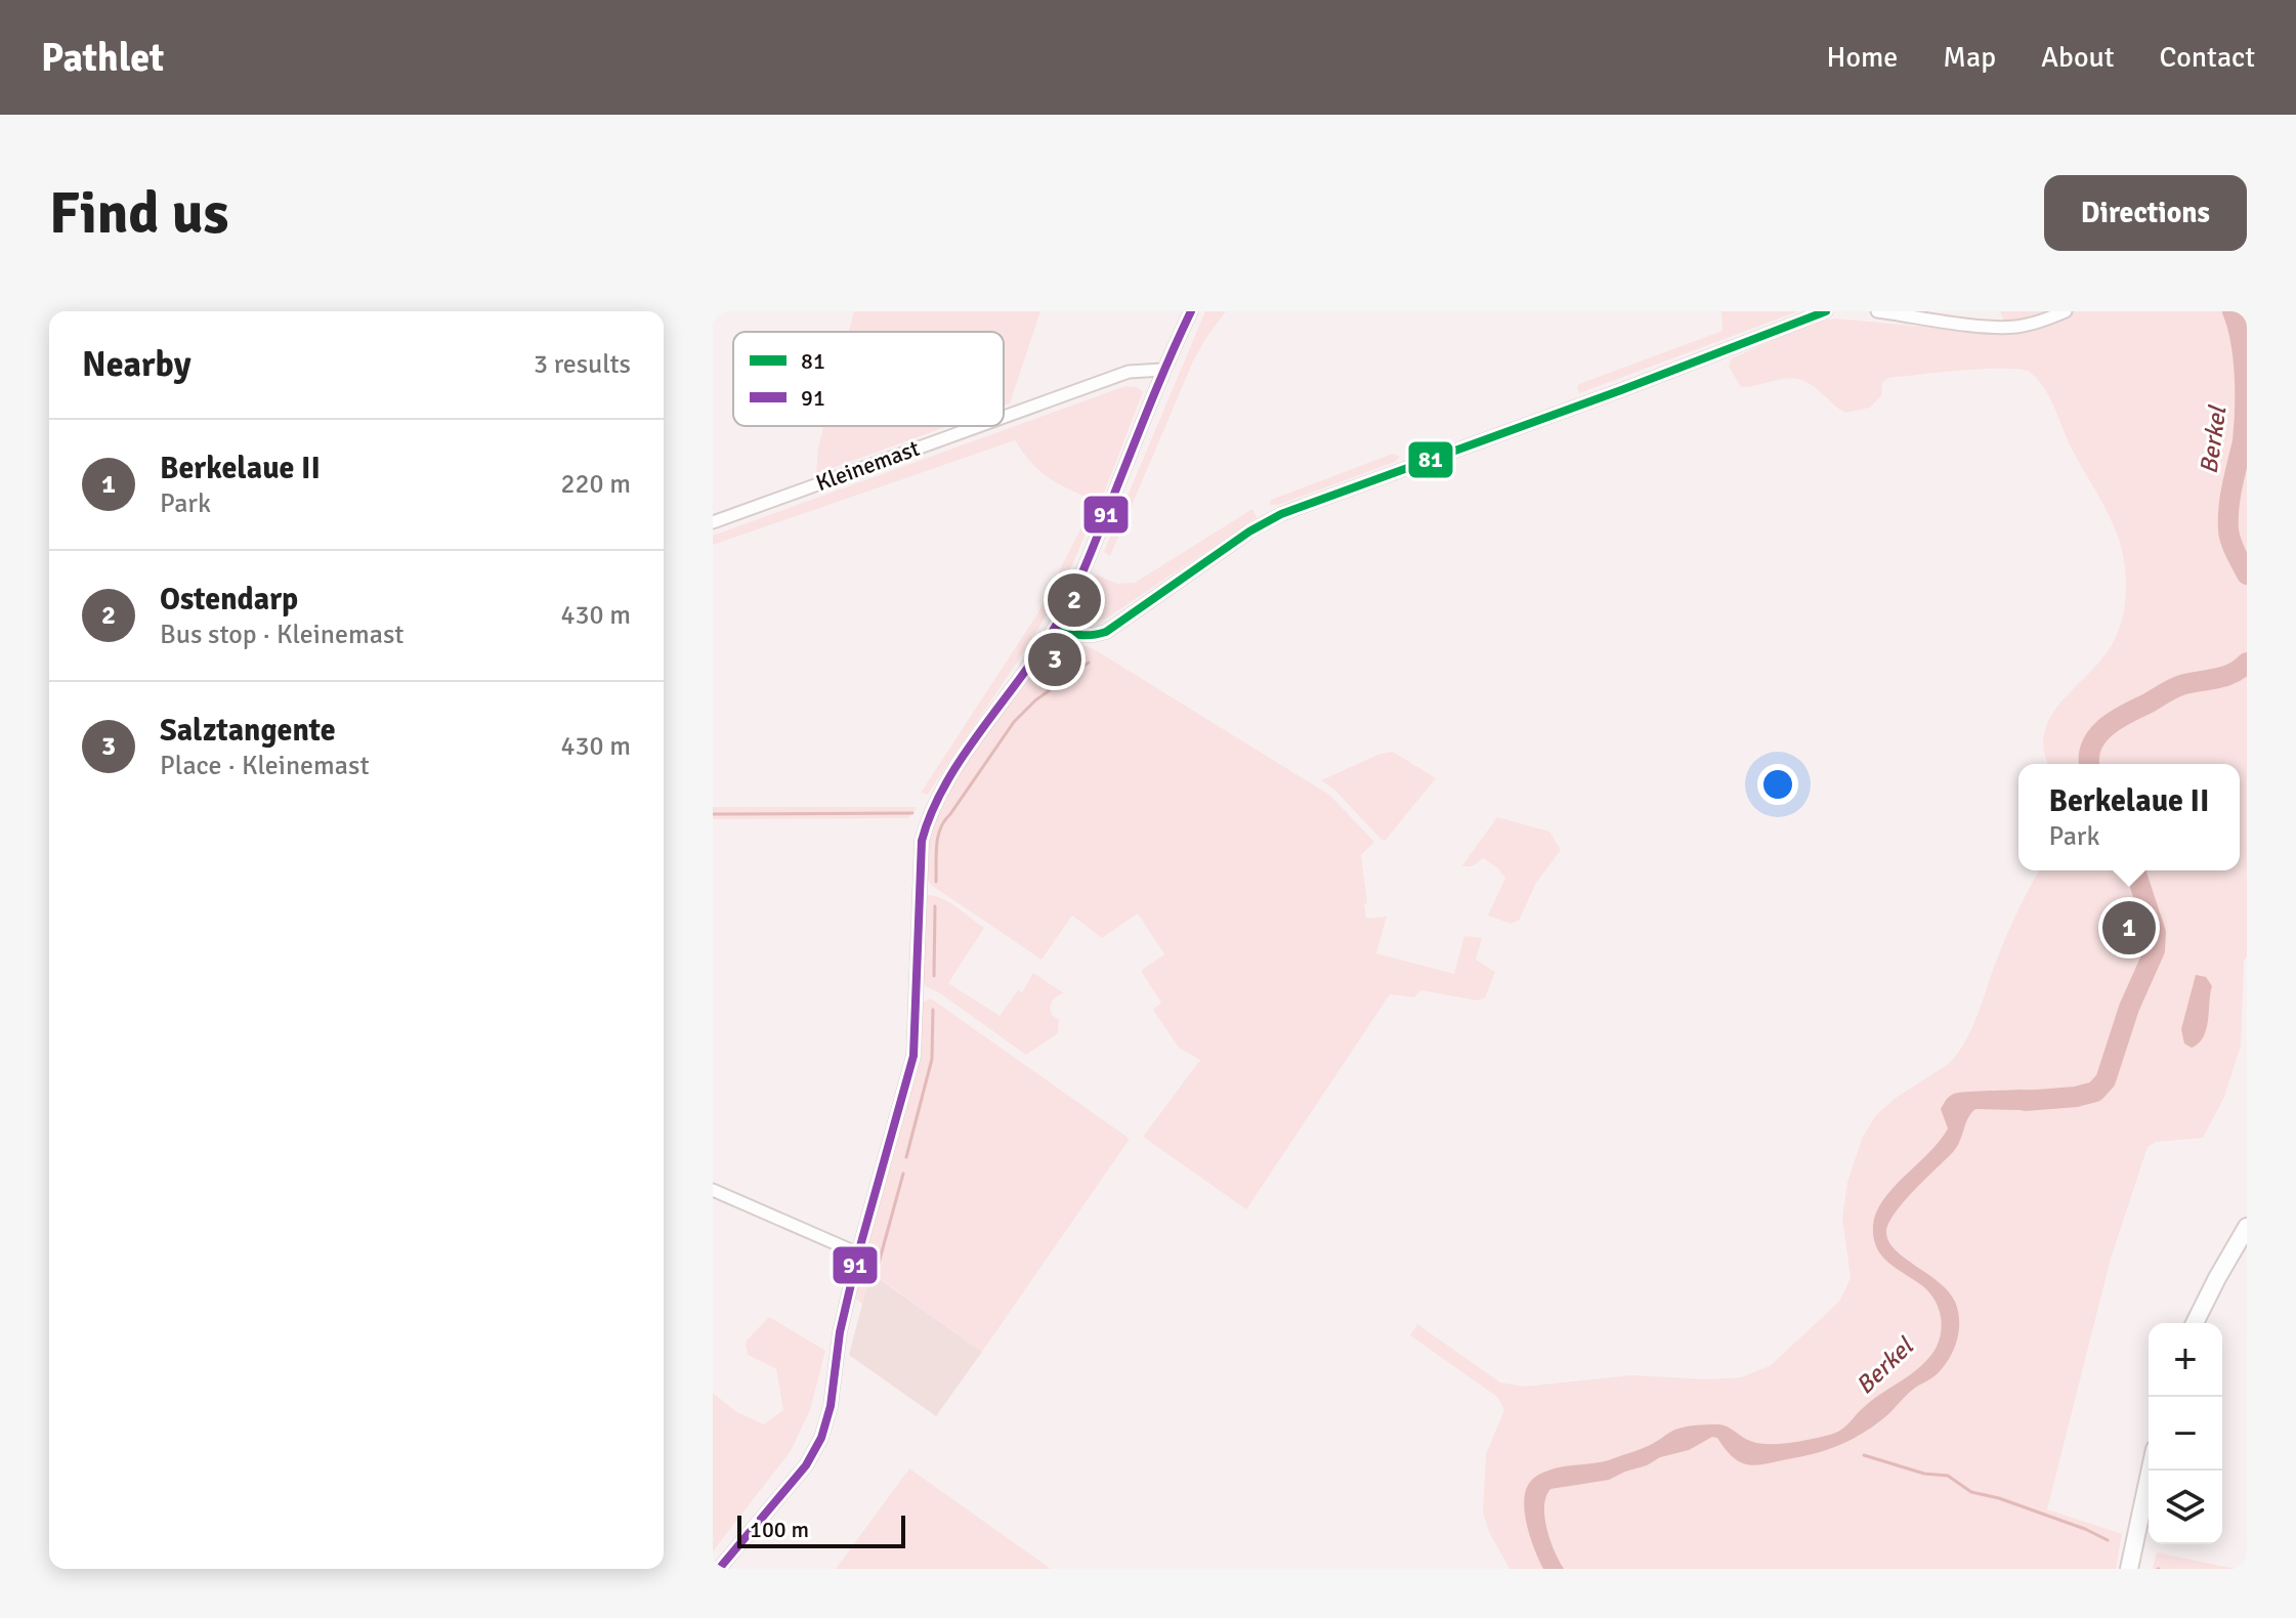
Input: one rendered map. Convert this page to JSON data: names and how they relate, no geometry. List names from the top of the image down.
{
  "streets": {
    "street": ["Kleinemast"]
  },
  "water": ["Berkel"],
  "lines": ["transit line 81", "transit line 91"],
  "legend": ["81", "91"],
  "scale_bar": "100 m",
  "page": {
    "header": "Pathlet",
    "nav": [
      "Home",
      "Map",
      "About",
      "Contact"
    ],
    "buttons": "Directions",
    "title": "Find us",
    "heading": ["Nearby", "3 results"],
    "list": [
      {
        "mark": "1",
        "name": "Berkelaue II",
        "note": "Park",
        "value": "220 m"
      },
      {
        "mark": "2",
        "name": "Ostendarp",
        "note": "Bus stop · Kleinemast",
        "value": "430 m"
      },
      {
        "mark": "3",
        "name": "Salztangente",
        "note": "Place · Kleinemast",
        "value": "430 m"
      }
    ],
    "pins": ["2", "3", "1"],
    "popup": ["Berkelaue II", "Park"],
    "map_buttons": ["+", "−"],
    "scale": "100 m"
  }
}
